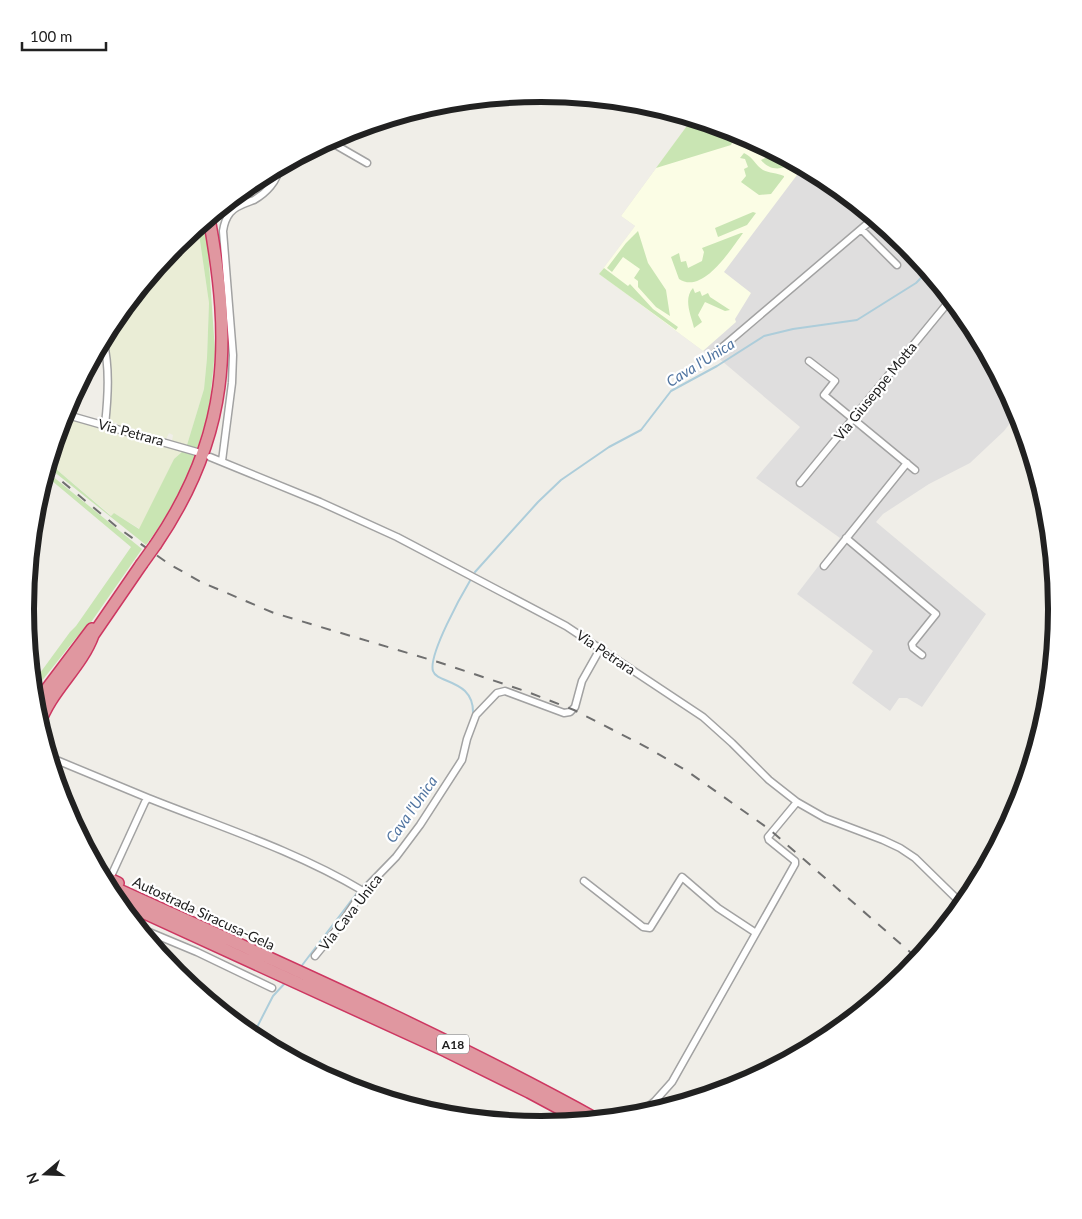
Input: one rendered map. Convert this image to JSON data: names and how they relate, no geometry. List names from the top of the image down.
{
  "streets": {
    "highway": ["Autostrada Siracusa-Gela", "A18"],
    "street": ["Via Giuseppe Motta", "Via Petrara", "Via Cava Unica"]
  },
  "crossings": [
    ["Via Petrara", "Via Cava Unica"]
  ],
  "water": ["Cava l'Unica"],
  "scale_bar": "100 m",
  "north": "left"
}
